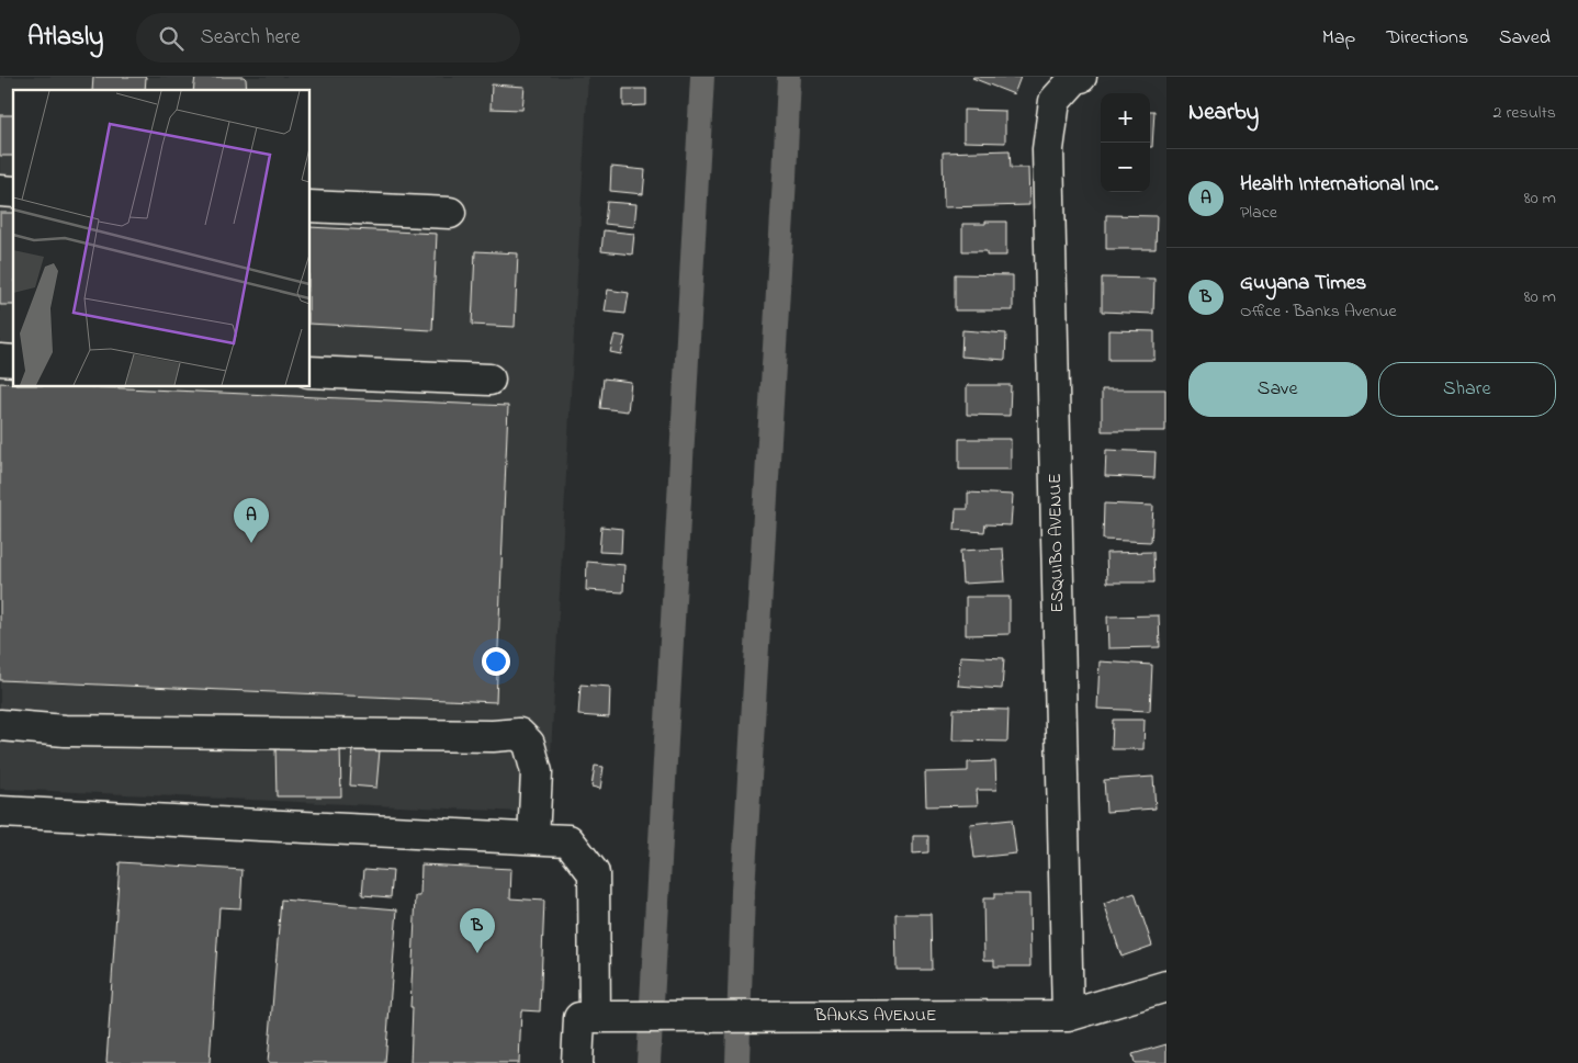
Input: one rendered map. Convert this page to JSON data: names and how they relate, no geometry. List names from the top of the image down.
{
  "streets": {
    "street": ["ESQUIBO AVENUE", "BANKS AVENUE"]
  },
  "crossings": [
    ["ESQUIBO AVENUE", "BANKS AVENUE"]
  ],
  "page": {
    "header": "Atlasly",
    "search": "Search here",
    "nav": ["Map", "Directions", "Saved"],
    "heading": ["Nearby", "2 results"],
    "map_buttons": ["+", "−"],
    "list": [
      {
        "mark": "A",
        "name": "Health International Inc.",
        "note": "Place",
        "value": "80 m"
      },
      {
        "mark": "B",
        "name": "Guyana Times",
        "note": "Office · Banks Avenue",
        "value": "80 m"
      }
    ],
    "buttons": ["Save", "Share"],
    "pins": ["A", "B"]
  }
}
